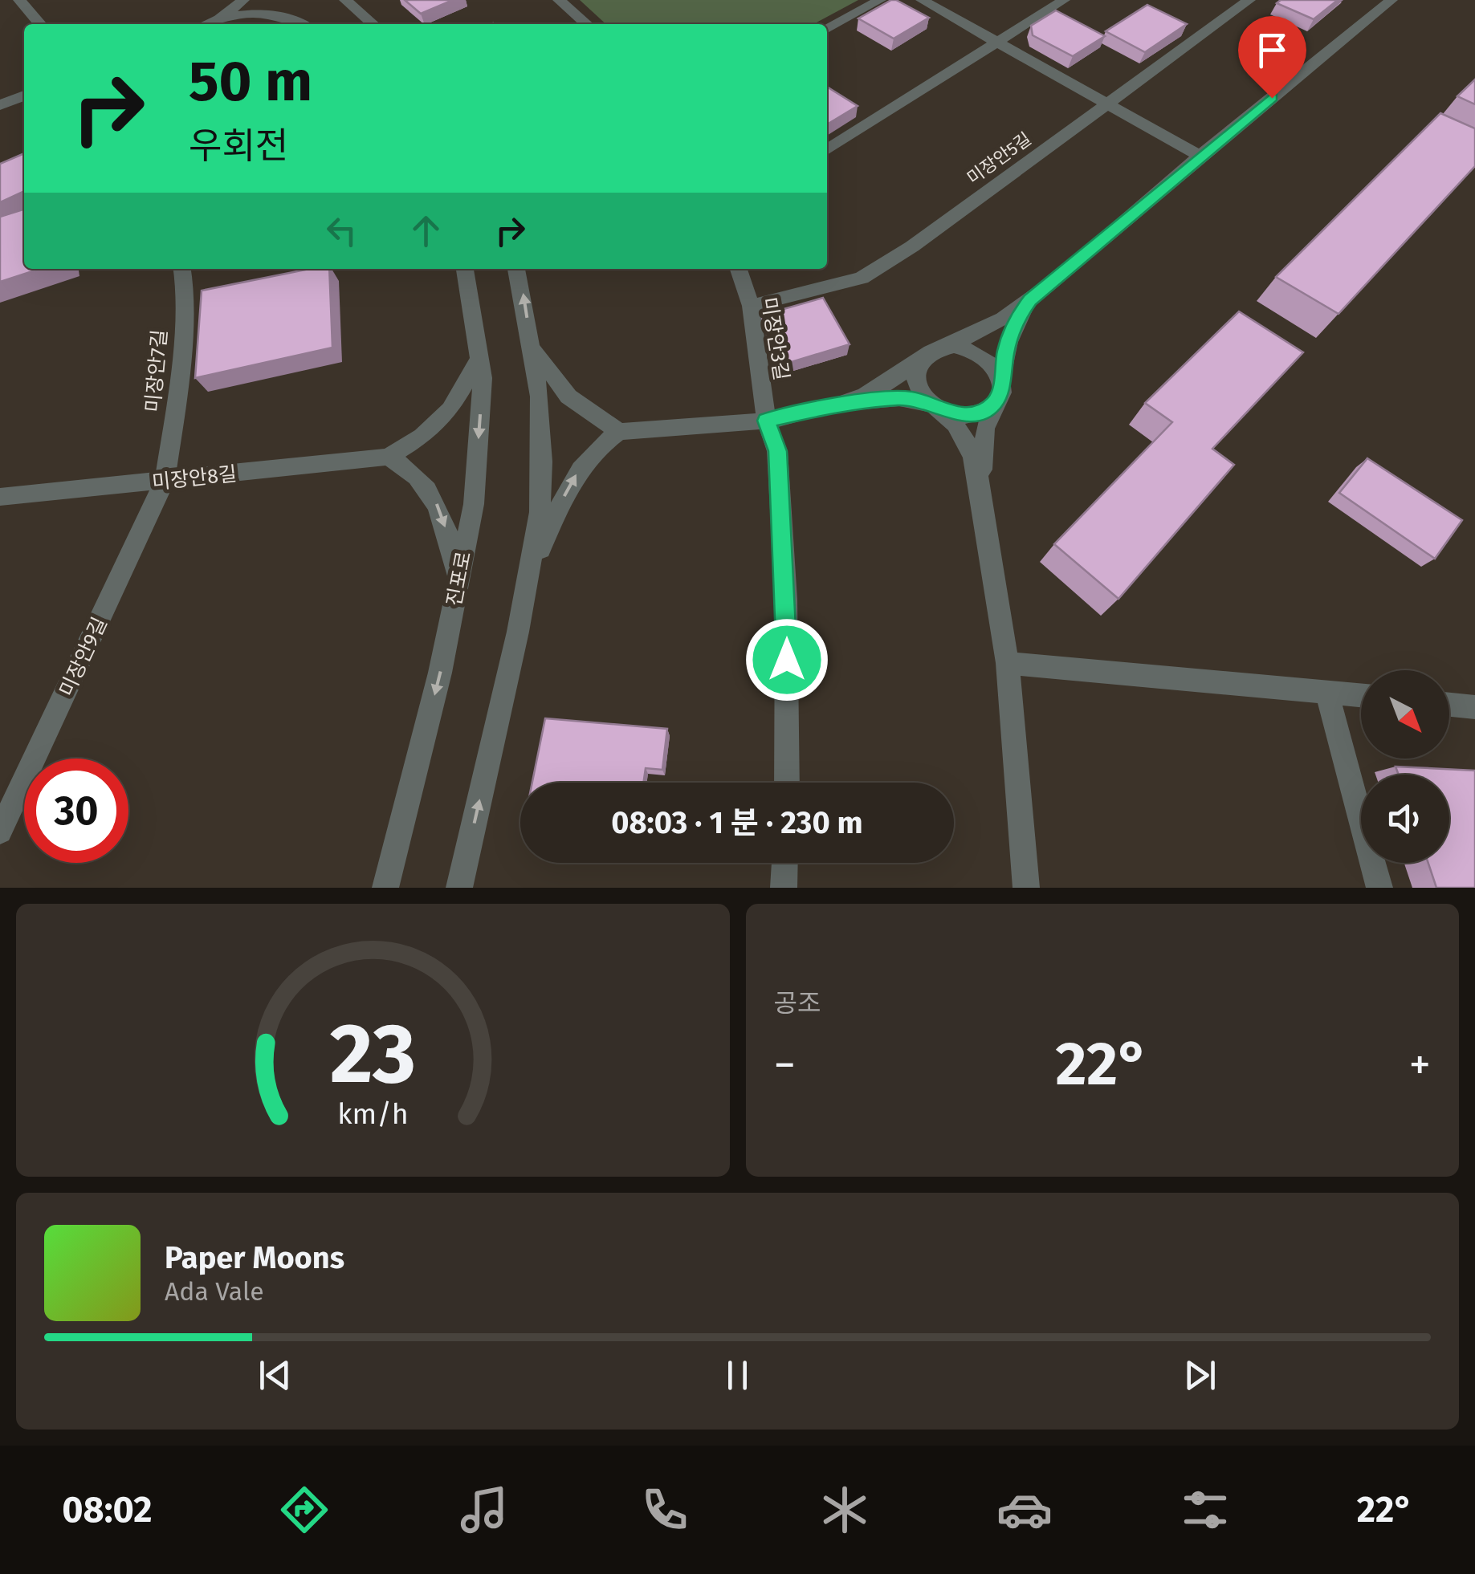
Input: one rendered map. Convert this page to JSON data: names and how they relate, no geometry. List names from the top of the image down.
{
  "streets": {
    "street": [
      "미장안5길",
      "미장안3길",
      "미장안7길",
      "미장안8길",
      "진포로",
      "미장안9길"
    ]
  },
  "crossings": [
    ["미장안5길", "미장안3길"],
    ["미장안7길", "미장안8길"],
    ["미장안7길", "미장안9길"],
    ["미장안8길", "미장안9길"]
  ],
  "north": "bottom right",
  "page": {
    "turn": ["50 m", "우회전"],
    "limit": "30",
    "trip": "08:03 · 1 분 · 230 m",
    "tile": "공조",
    "heat": ["−", "22°", "+"],
    "song": ["Paper Moons", "Ada Vale"],
    "tabs": ["08:02", "22°"],
    "gauge": ["23", "km/h"]
  }
}
